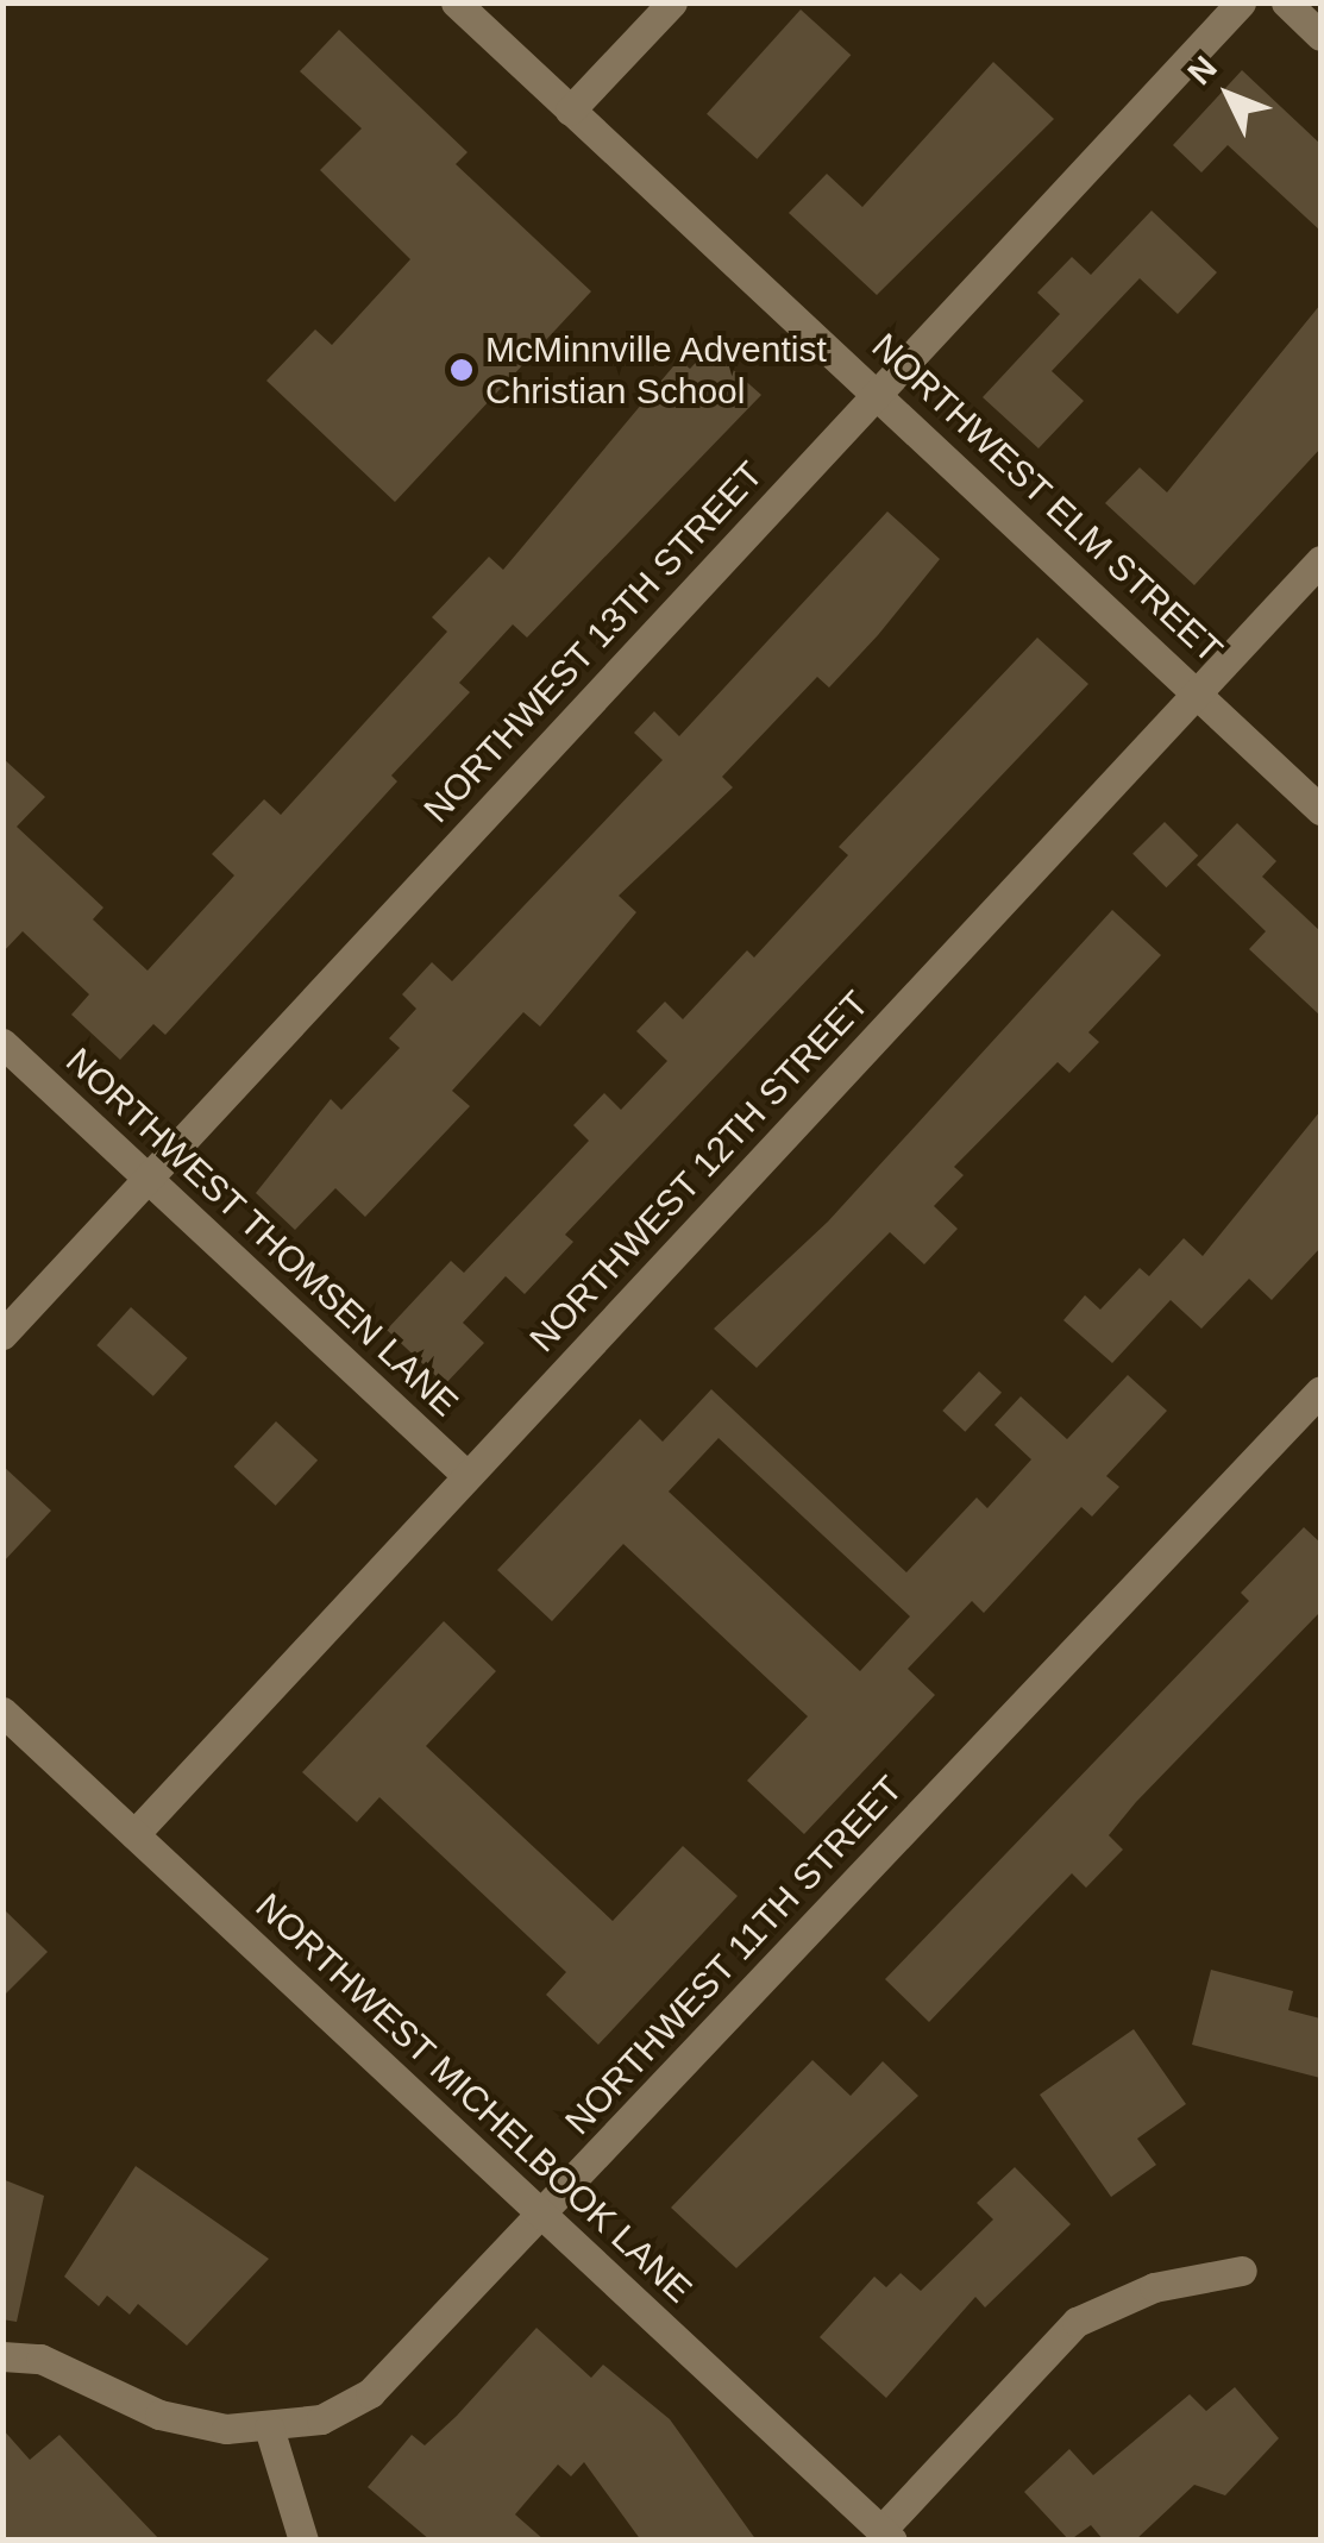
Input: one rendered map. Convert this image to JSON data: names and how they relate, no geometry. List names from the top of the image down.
{
  "streets": {
    "street": [
      "NORTHWEST ELM STREET",
      "NORTHWEST 13TH STREET",
      "NORTHWEST 12TH STREET",
      "NORTHWEST THOMSEN LANE",
      "NORTHWEST 11TH STREET",
      "NORTHWEST MICHELBOOK LANE"
    ]
  },
  "crossings": [
    ["NORTHWEST ELM STREET", "NORTHWEST 13TH STREET"],
    ["NORTHWEST ELM STREET", "NORTHWEST 12TH STREET"],
    ["NORTHWEST 13TH STREET", "NORTHWEST THOMSEN LANE"],
    ["NORTHWEST 12TH STREET", "NORTHWEST THOMSEN LANE"],
    ["NORTHWEST 12TH STREET", "NORTHWEST MICHELBOOK LANE"],
    ["NORTHWEST 11TH STREET", "NORTHWEST MICHELBOOK LANE"]
  ],
  "places": ["McMinnville Adventist Christian School"],
  "north": "top left"
}
